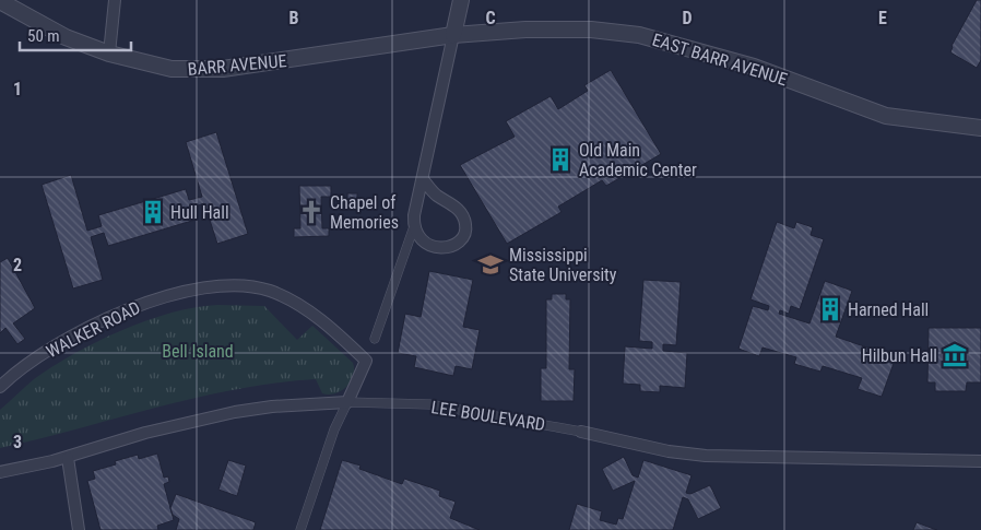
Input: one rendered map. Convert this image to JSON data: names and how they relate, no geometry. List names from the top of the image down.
{
  "streets": {
    "street": [
      "EAST BARR AVENUE",
      "BARR AVENUE",
      "WALKER ROAD",
      "LEE BOULEVARD"
    ]
  },
  "crossings": [
    ["EAST BARR AVENUE", "BARR AVENUE"],
    ["WALKER ROAD", "LEE BOULEVARD"]
  ],
  "parks": ["Bell Island"],
  "places": {
    "building": ["Old Main Academic Center", "Hull Hall", "Harned Hall"],
    "church": ["Chapel of Memories"],
    "school or university": ["Mississippi State University"],
    "museum": ["Hilbun Hall"]
  },
  "scale_bar": "50 m",
  "grid": {
    "columns": [
      "B",
      "C",
      "D",
      "E"
    ],
    "rows": ["1", "2", "3"]
  }
}
